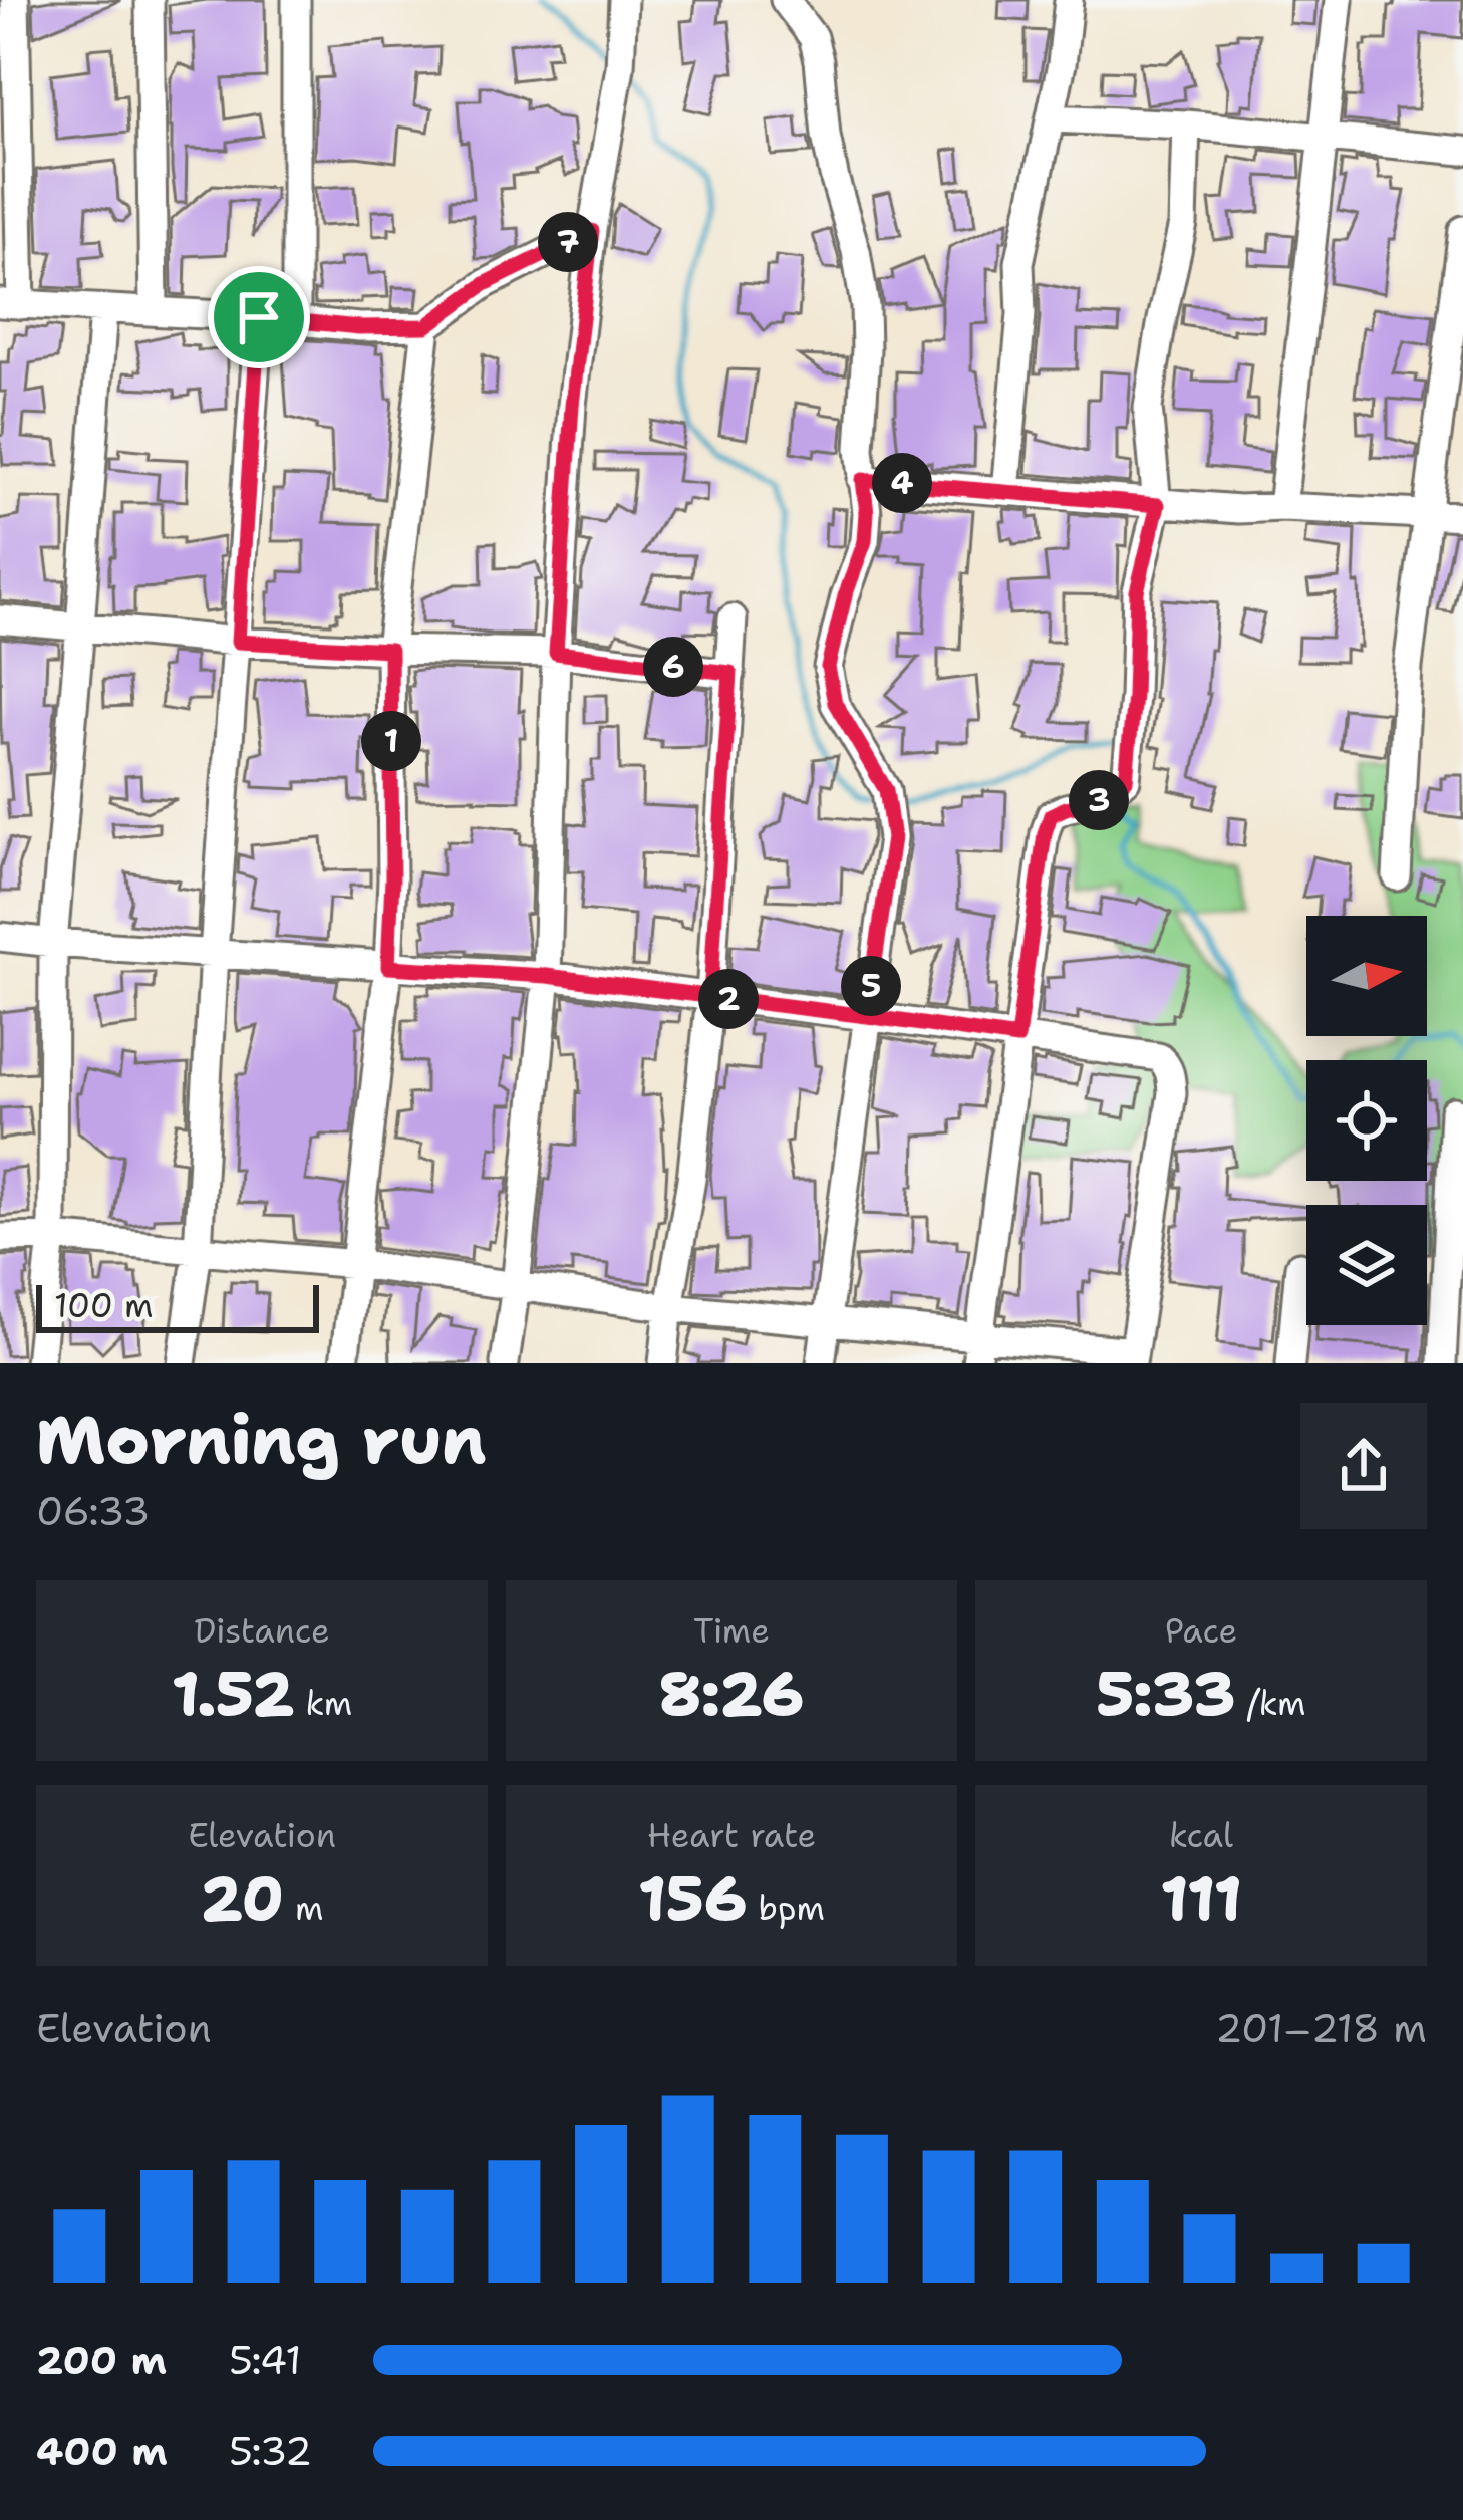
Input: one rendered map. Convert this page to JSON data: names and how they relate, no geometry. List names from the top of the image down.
{
  "scale_bar": "100 m",
  "north": "right",
  "page": {
    "pins": [
      "7",
      "4",
      "6",
      "1",
      "3",
      "5",
      "2"
    ],
    "scale": "100 m",
    "heading": ["Morning run", "06:33"],
    "stats": [
      ["Distance", "1.52 km"],
      ["Time", "8:26"],
      ["Pace", "5:33 /km"],
      ["Elevation", "20 m"],
      ["Heart rate", "156 bpm"],
      ["kcal", "111"]
    ],
    "chart": ["Elevation", "201–218 m"],
    "list": [
      {
        "name": "200 m",
        "note": "5:41"
      },
      {
        "name": "400 m",
        "note": "5:32"
      }
    ]
  }
}
